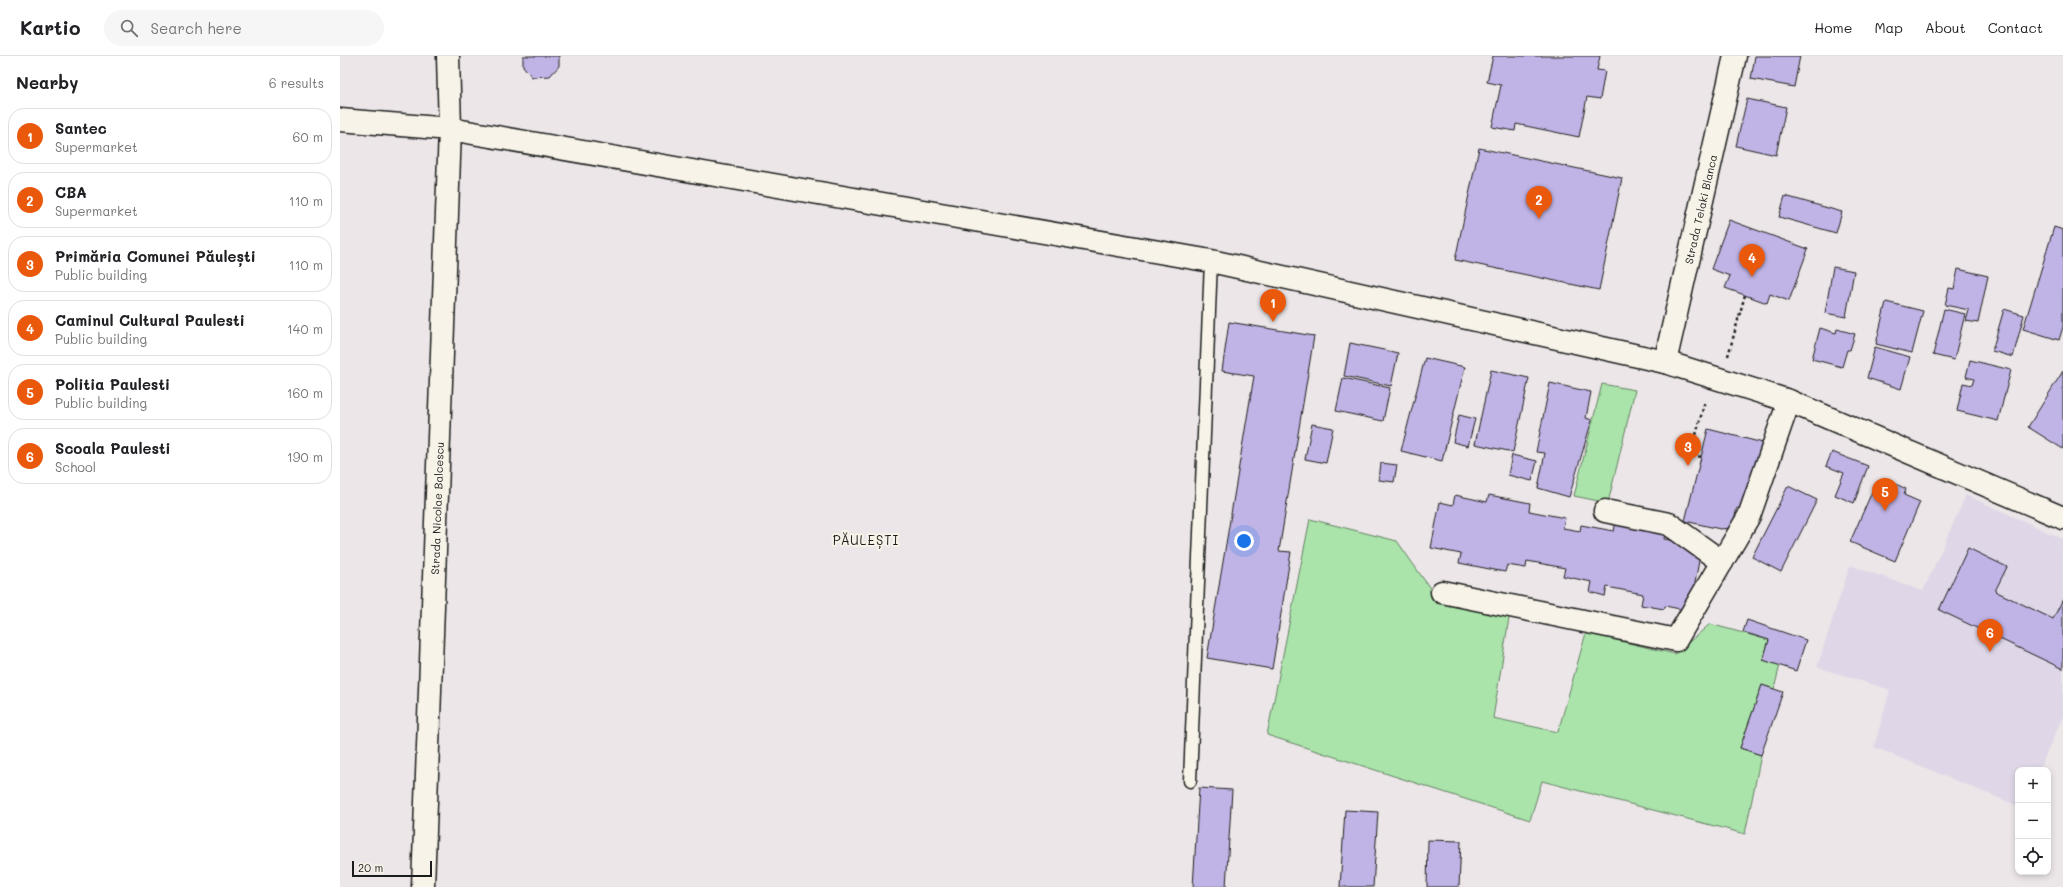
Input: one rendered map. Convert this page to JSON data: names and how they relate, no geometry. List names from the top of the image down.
{
  "streets": {
    "street": ["Strada Telaki Blanca", "Strada Nicolae Balcescu"]
  },
  "districts": ["PĂULEȘTI"],
  "scale_bar": "20 m",
  "page": {
    "header": "Kartio",
    "search": "Search here",
    "nav": [
      "Home",
      "Map",
      "About",
      "Contact"
    ],
    "heading": ["Nearby", "6 results"],
    "list": [
      {
        "mark": "1",
        "name": "Santec",
        "note": "Supermarket",
        "value": "60 m"
      },
      {
        "mark": "2",
        "name": "CBA",
        "note": "Supermarket",
        "value": "110 m"
      },
      {
        "mark": "3",
        "name": "Primăria Comunei Păulești",
        "note": "Public building",
        "value": "110 m"
      },
      {
        "mark": "4",
        "name": "Caminul Cultural Paulesti",
        "note": "Public building",
        "value": "140 m"
      },
      {
        "mark": "5",
        "name": "Politia Paulesti",
        "note": "Public building",
        "value": "160 m"
      },
      {
        "mark": "6",
        "name": "Scoala Paulesti",
        "note": "School",
        "value": "190 m"
      }
    ],
    "pins": [
      "2",
      "4",
      "1",
      "3",
      "5",
      "6"
    ],
    "map_buttons": ["+", "−"],
    "scale": "20 m"
  }
}
